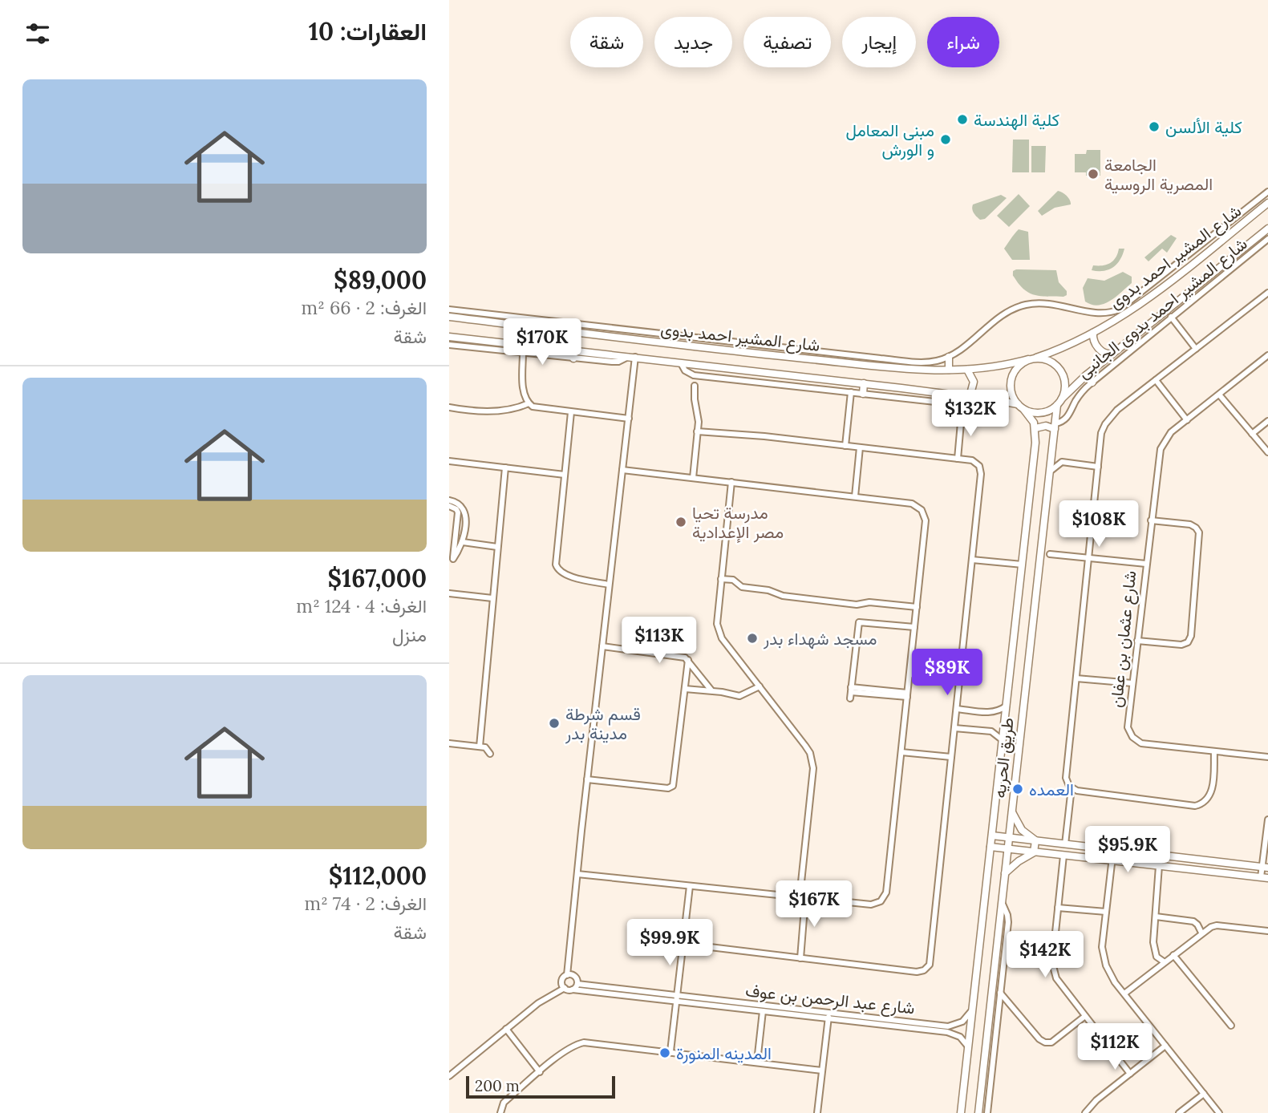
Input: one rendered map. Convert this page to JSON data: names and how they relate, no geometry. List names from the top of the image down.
{
  "streets": {
    "street": [
      "شارع المشير احمد بدوى",
      "شارع المشير احمد بدوى الجانبى",
      "شارع عثمان بن عفان",
      "طريق الحريه",
      "شارع عبد الرحمن بن عوف"
    ]
  },
  "crossings": [
    ["شارع المشير احمد بدوى", "شارع المشير احمد بدوى الجانبى"],
    ["شارع المشير احمد بدوى", "طريق الحريه"],
    ["شارع المشير احمد بدوى الجانبى", "طريق الحريه"],
    ["طريق الحريه", "شارع عبد الرحمن بن عوف"]
  ],
  "places": [
    "كلية الهندسة",
    "كلية الألسن",
    "مبنى المعامل و الورش",
    "الجامعة المصرية الروسية",
    "مدرسة تحيا مصر الإعدادية",
    "مسجد شهداء بدر",
    "قسم شرطة مدينة بدر",
    "العمده",
    "المدينه المنورة"
  ],
  "scale_bar": "200 m",
  "page": {
    "heading": "العقارات: 10",
    "chip": [
      "شراء",
      "إيجار",
      "تصفية",
      "جديد",
      "شقة"
    ],
    "list": [
      {
        "name": "$89,000",
        "note": "الغرف: 2 · 66 m² · شقة"
      },
      {
        "name": "$167,000",
        "note": "الغرف: 4 · 124 m² · منزل"
      },
      {
        "name": "$112,000",
        "note": "الغرف: 2 · 74 m² · شقة"
      }
    ],
    "price": [
      "$170K",
      "$132K",
      "$108K",
      "$113K",
      "$89K",
      "$95.9K",
      "$167K",
      "$99.9K",
      "$142K",
      "$112K"
    ],
    "scale": "200 m"
  }
}
